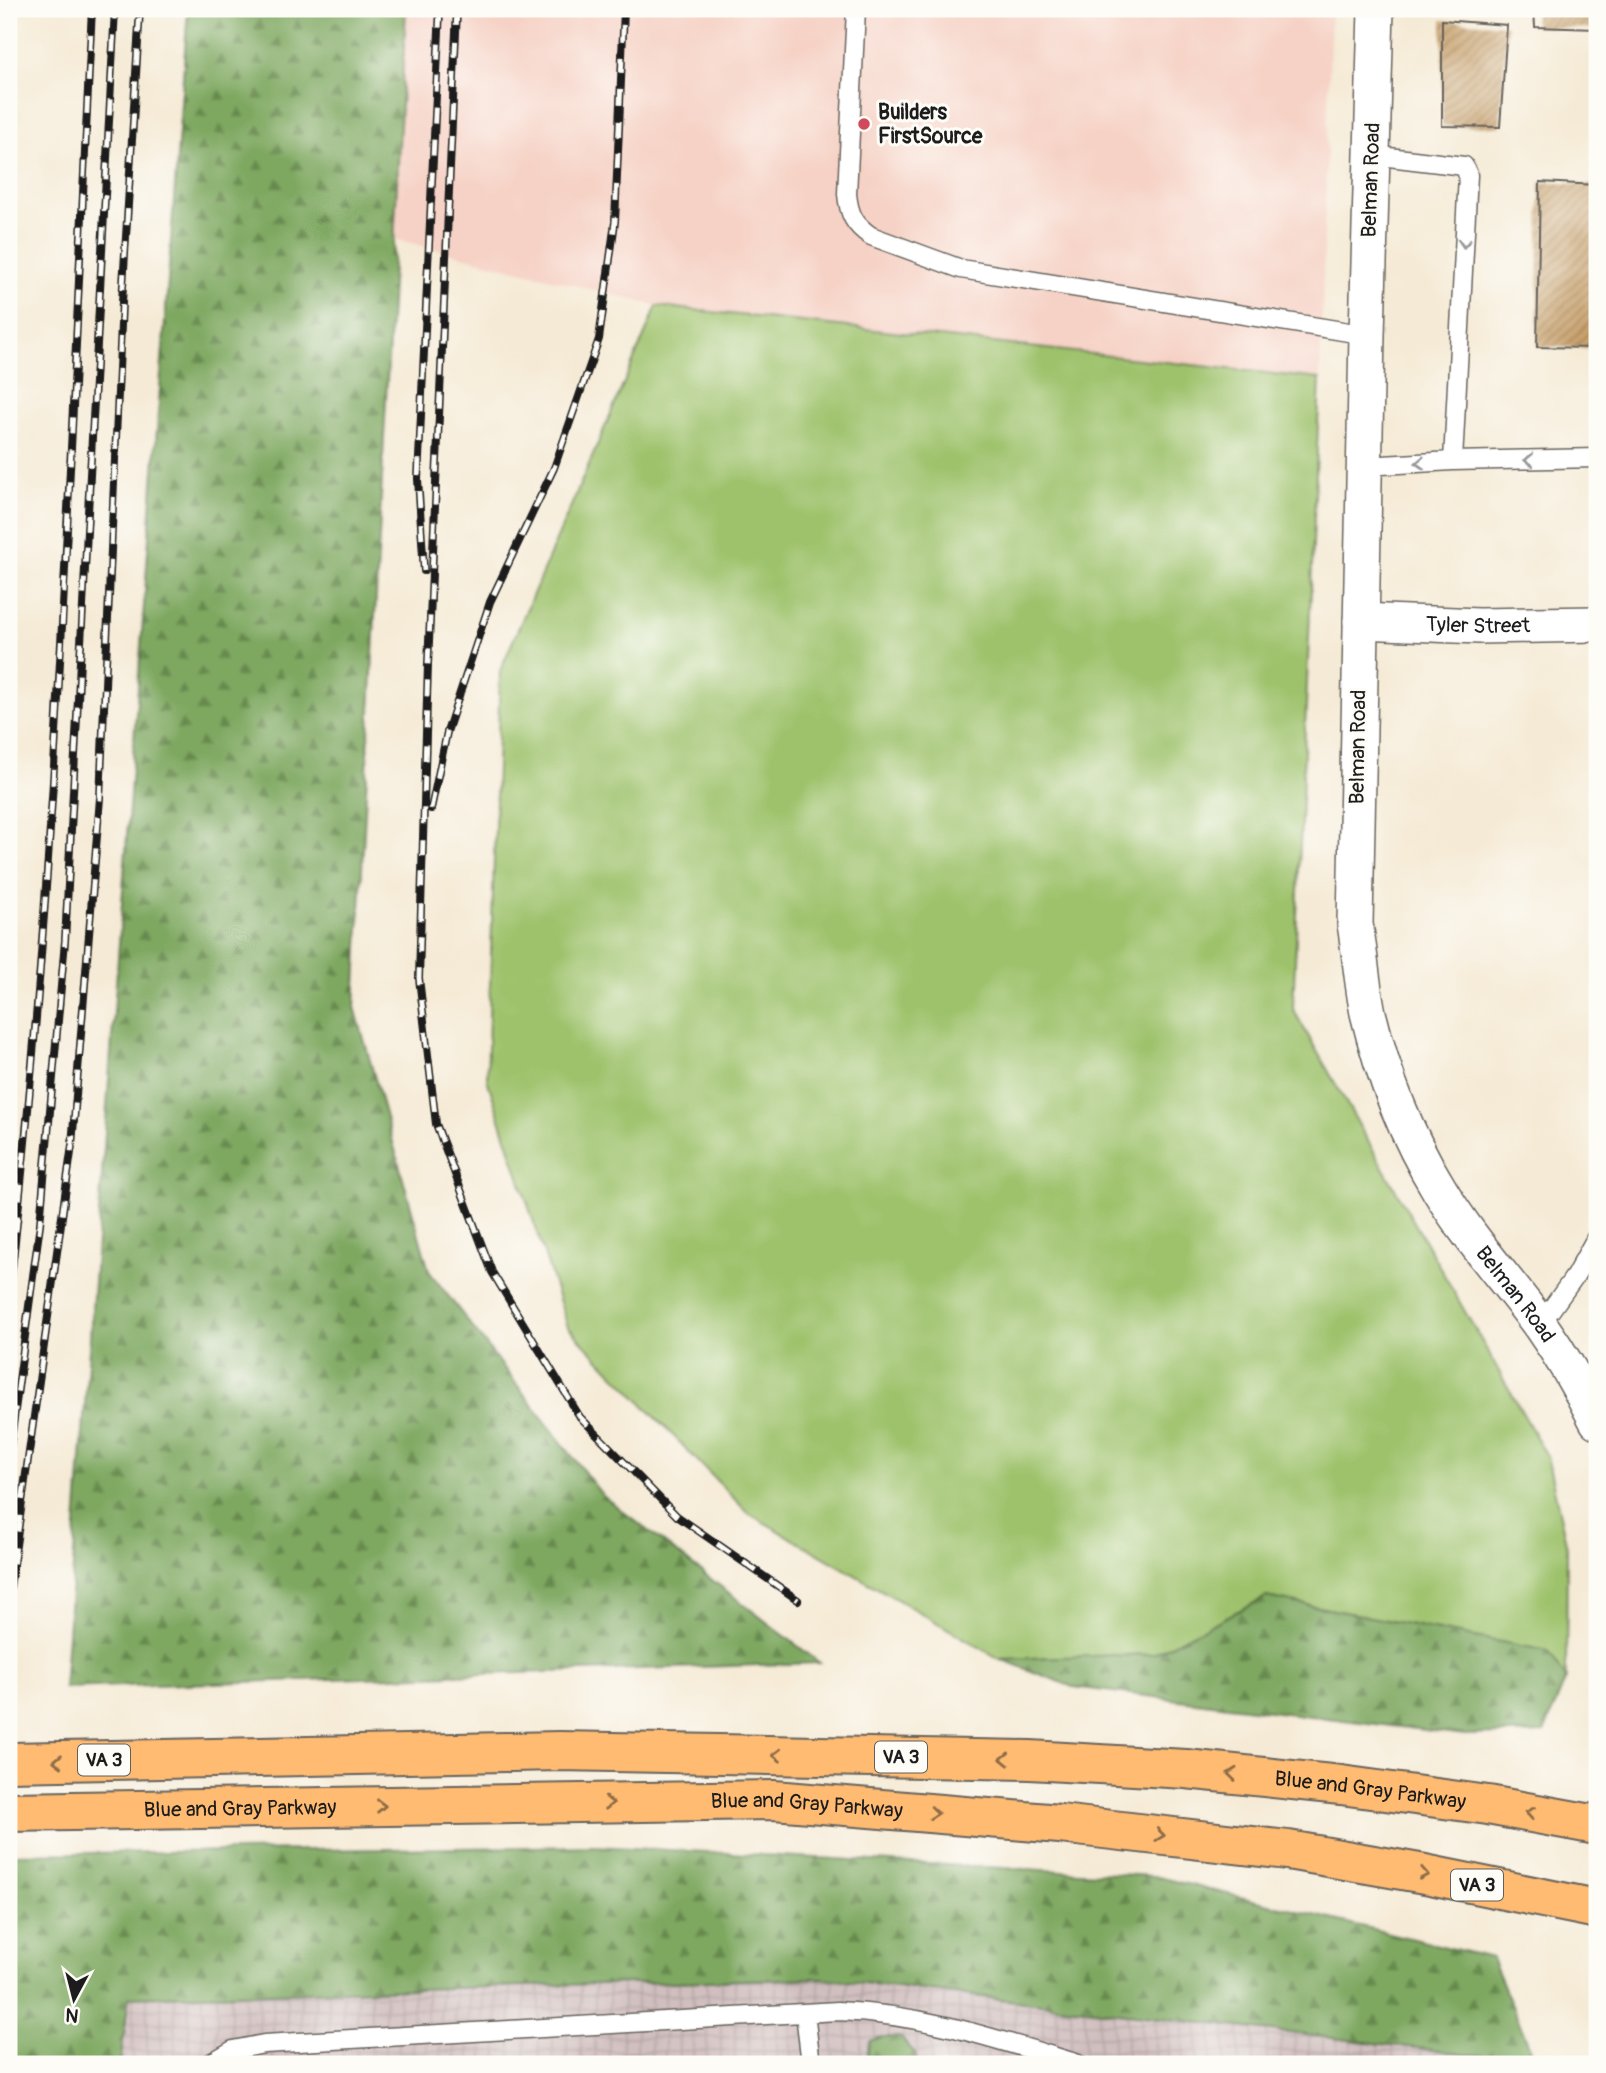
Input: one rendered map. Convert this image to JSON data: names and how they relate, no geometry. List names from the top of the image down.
{
  "streets": {
    "highway": ["VA 3", "Blue and Gray Parkway"],
    "street": ["Belman Road", "Tyler Street"]
  },
  "crossings": [
    ["Belman Road", "Tyler Street"]
  ],
  "places": ["Builders FirstSource"],
  "north": "bottom"
}
